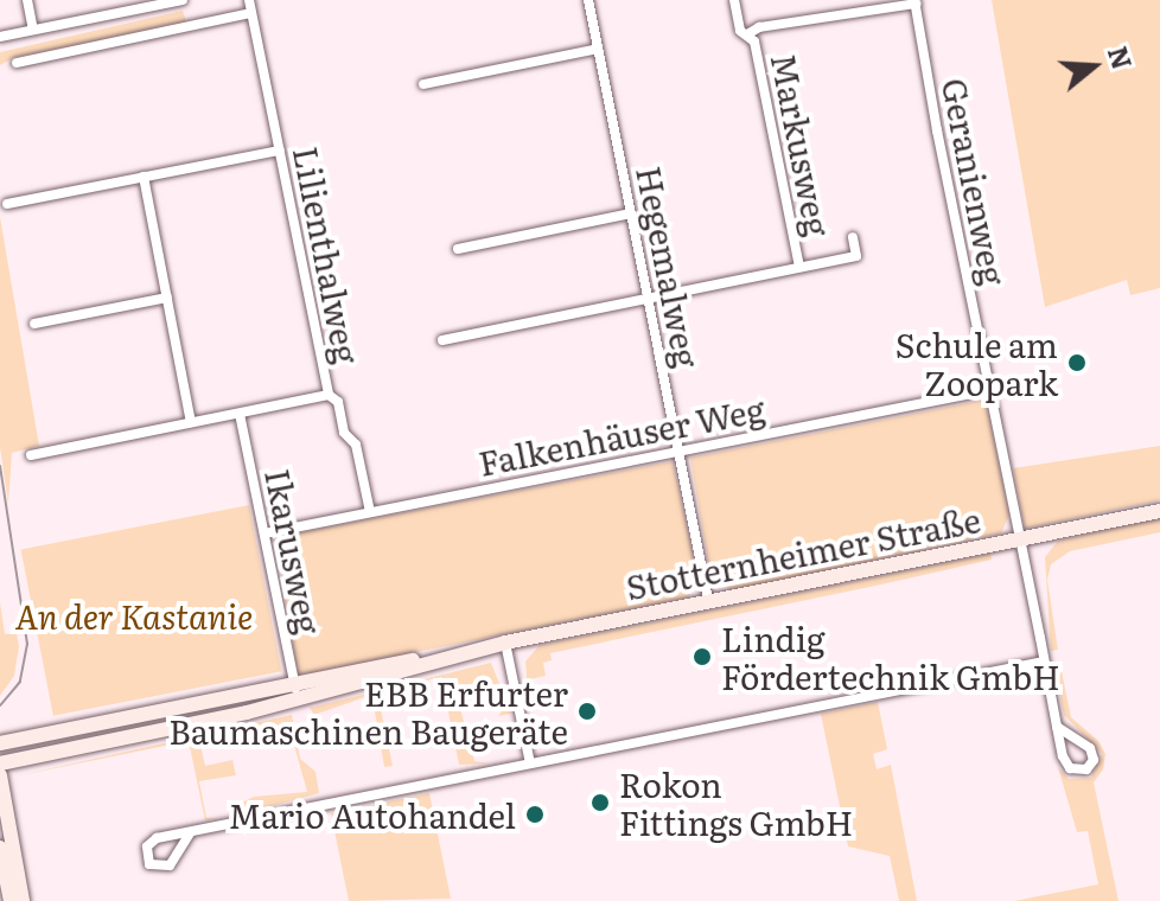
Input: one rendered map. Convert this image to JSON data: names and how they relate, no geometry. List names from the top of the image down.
{
  "streets": {
    "main road": ["Stotternheimer Straße"],
    "street": [
      "Markusweg",
      "Geranienweg",
      "Lilienthalweg",
      "Hegemalweg",
      "Falkenhäuser Weg",
      "Ikarusweg"
    ]
  },
  "crossings": [
    ["Geranienweg", "Falkenhäuser Weg"],
    ["Geranienweg", "Stotternheimer Straße"],
    ["Lilienthalweg", "Falkenhäuser Weg"],
    ["Hegemalweg", "Falkenhäuser Weg"],
    ["Hegemalweg", "Stotternheimer Straße"],
    ["Falkenhäuser Weg", "Ikarusweg"],
    ["Ikarusweg", "Stotternheimer Straße"]
  ],
  "parks": ["An der Kastanie"],
  "places": [
    "Schule am Zoopark",
    "Lindig Fördertechnik GmbH",
    "EBB Erfurter Baumaschinen Baugeräte",
    "Rokon Fittings GmbH",
    "Mario Autohandel"
  ],
  "north": "right"
}
